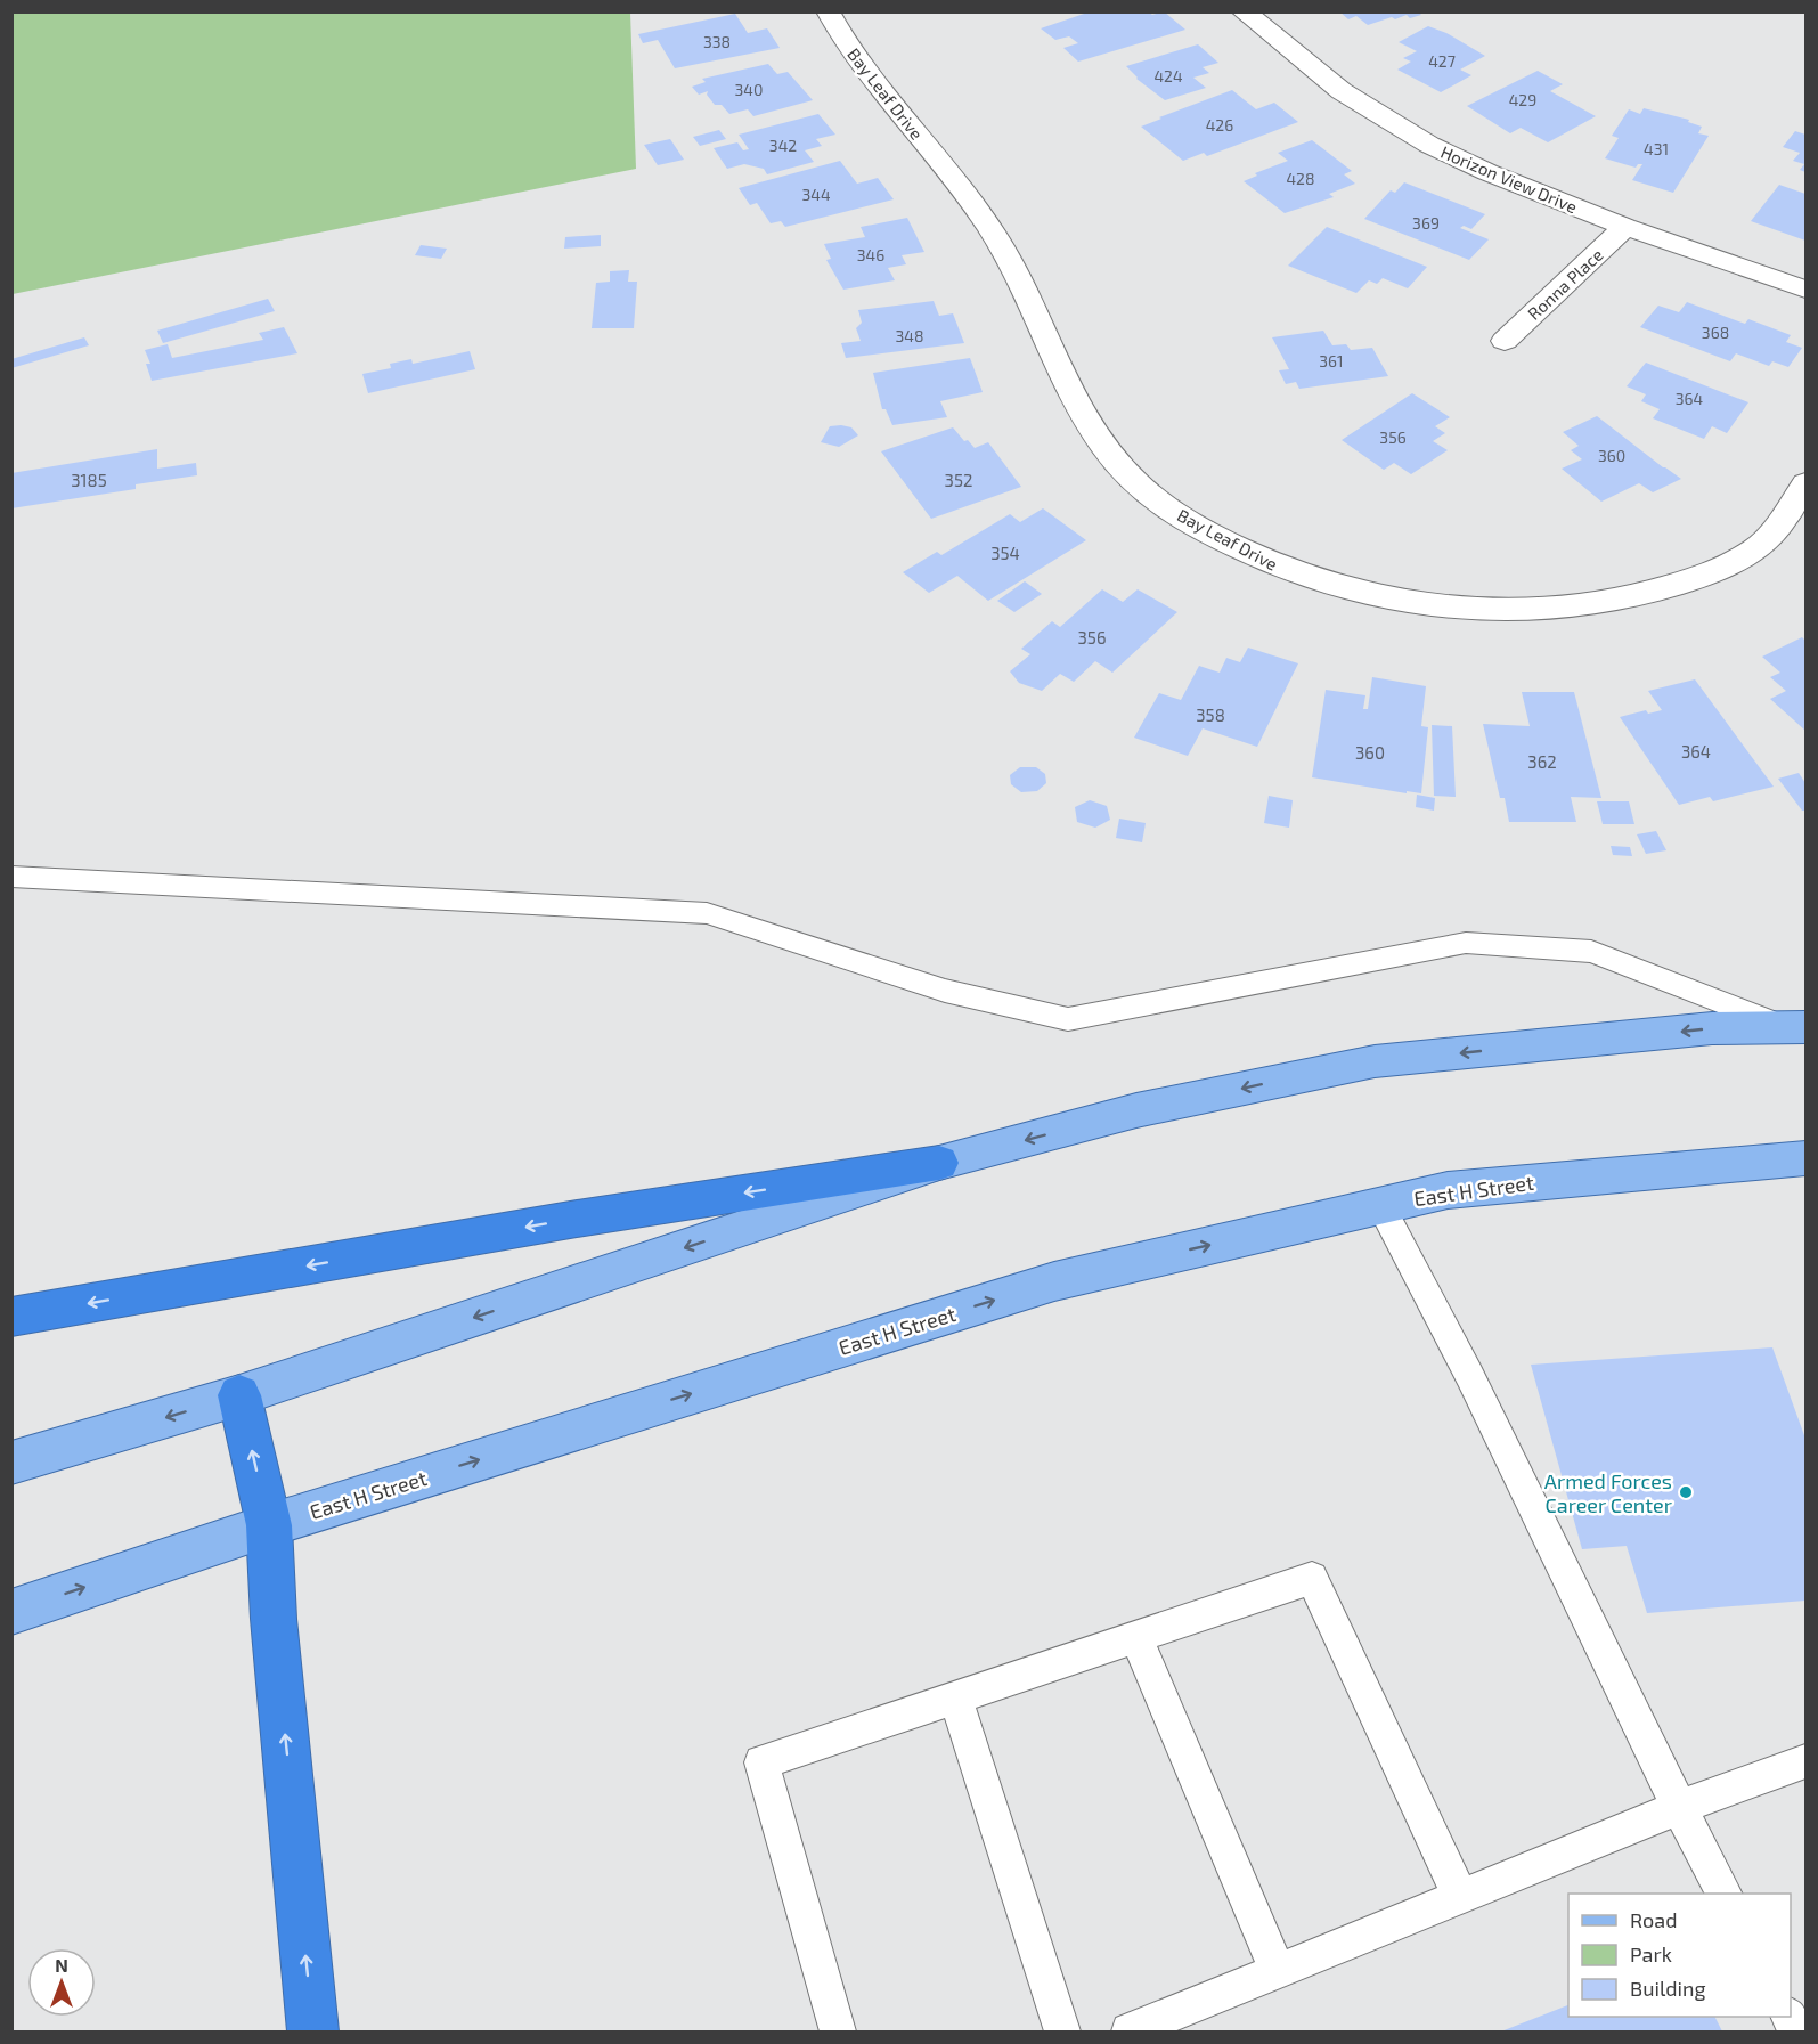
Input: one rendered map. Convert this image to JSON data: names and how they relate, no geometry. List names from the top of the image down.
{
  "streets": {
    "main road": ["East H Street"],
    "street": ["Bay Leaf Drive", "Horizon View Drive", "Ronna Place"]
  },
  "crossings": [
    ["Horizon View Drive", "Ronna Place"]
  ],
  "places": ["Armed Forces Career Center"],
  "house_numbers": [
    "338",
    "427",
    "424",
    "340",
    "429",
    "426",
    "342",
    "431",
    "428",
    "344",
    "369",
    "346",
    "368",
    "348",
    "361",
    "364",
    "356",
    "360",
    "3185",
    "352",
    "354",
    "356",
    "358",
    "364",
    "360",
    "362"
  ],
  "legend": ["Road", "Park", "Building"],
  "north": "top"
}
